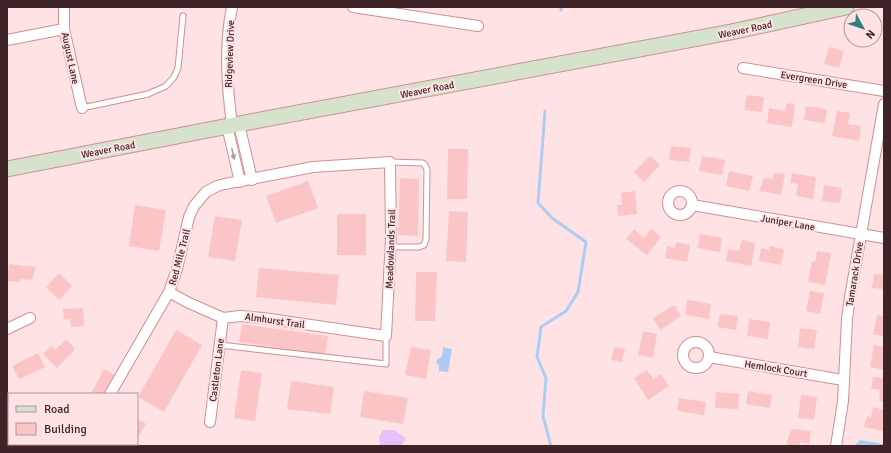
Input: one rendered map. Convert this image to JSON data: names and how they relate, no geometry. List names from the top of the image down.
{
  "streets": {
    "main road": ["Weaver Road"],
    "street": [
      "Ridgeview Drive",
      "August Lane",
      "Evergreen Drive",
      "Juniper Lane",
      "Meadowlands Trail",
      "Red Mile Trail",
      "Tamarack Drive",
      "Almhurst Trail",
      "Hemlock Court",
      "Castleton Lane"
    ]
  },
  "crossings": [
    ["Weaver Road", "Ridgeview Drive"],
    ["Juniper Lane", "Tamarack Drive"],
    ["Meadowlands Trail", "Red Mile Trail"],
    ["Meadowlands Trail", "Almhurst Trail"],
    ["Red Mile Trail", "Almhurst Trail"],
    ["Tamarack Drive", "Hemlock Court"],
    ["Almhurst Trail", "Castleton Lane"]
  ],
  "legend": ["Road", "Building"],
  "north": "bottom right"
}
